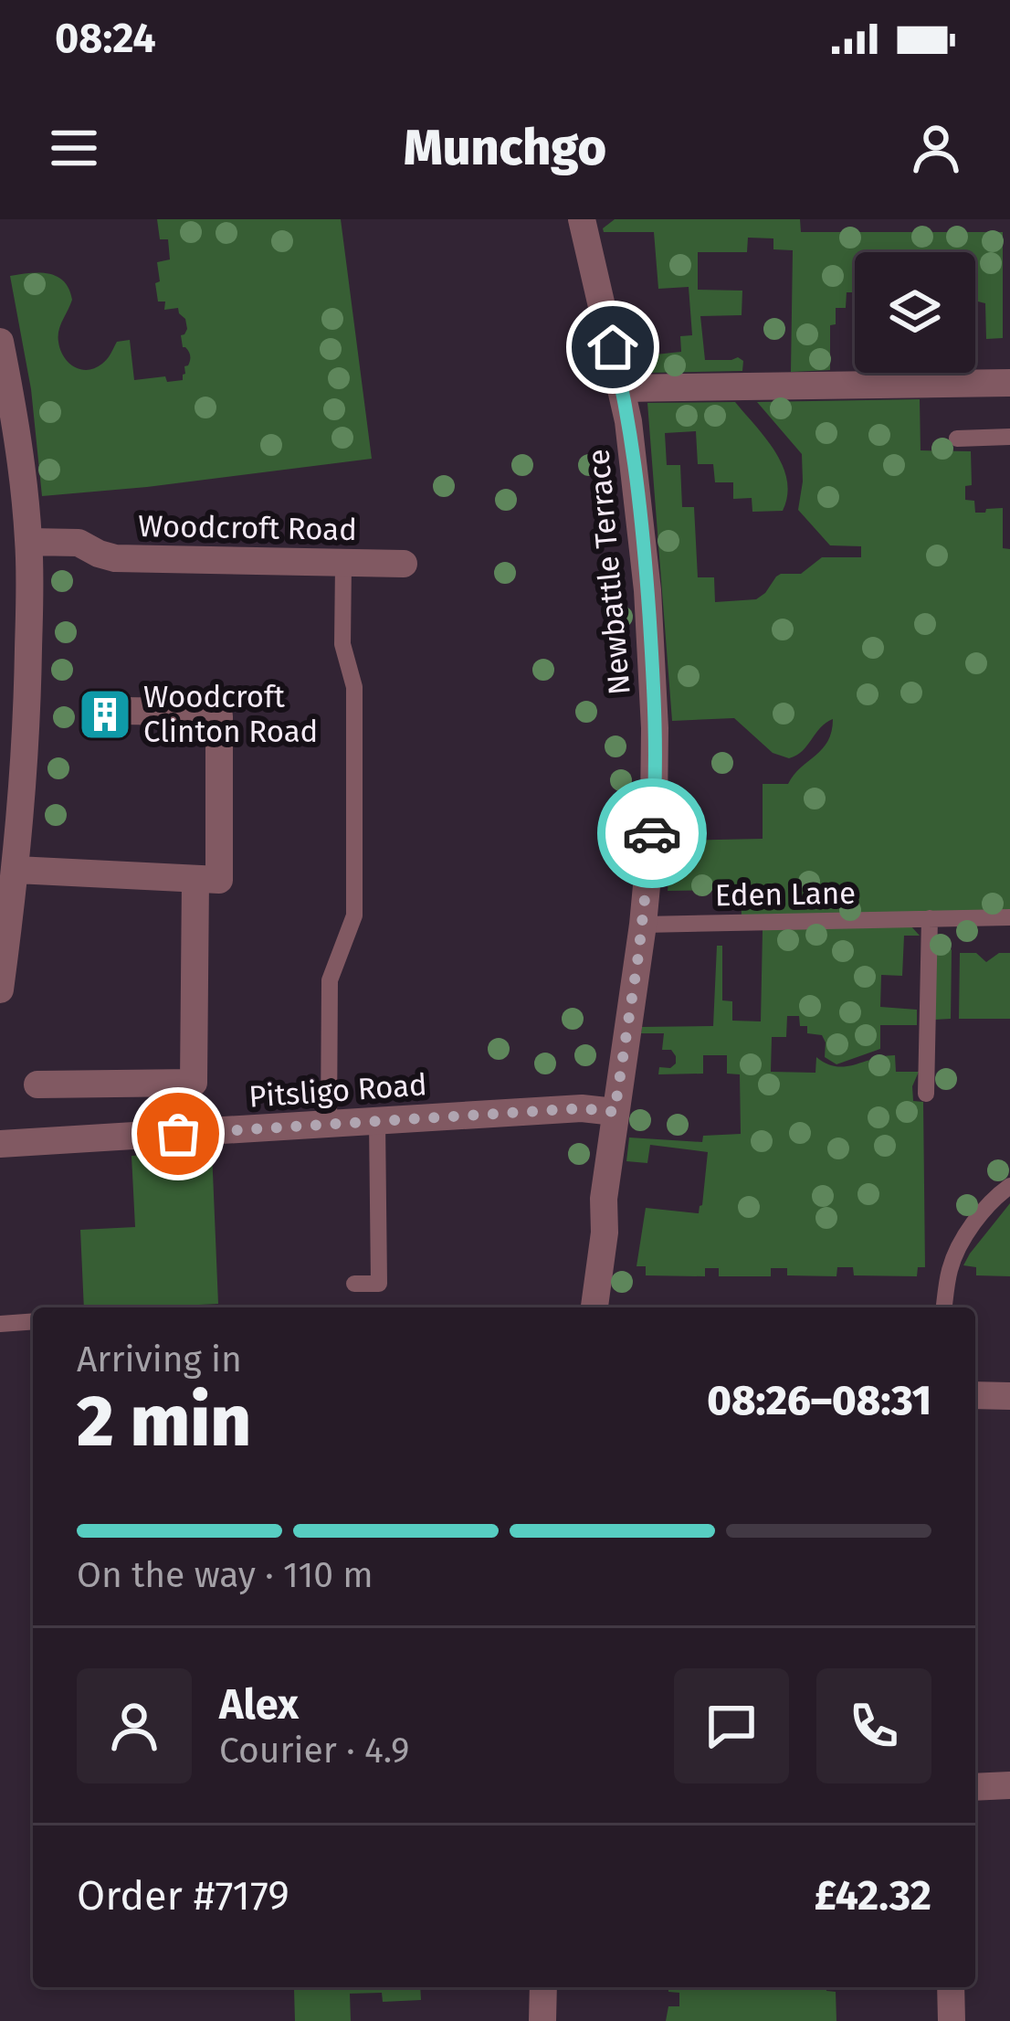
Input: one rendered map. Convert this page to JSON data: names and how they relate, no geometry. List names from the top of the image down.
{
  "streets": {
    "street": ["Woodcroft Road", "Newbattle Terrace", "Pitsligo Road"],
    "lane": ["Eden Lane"]
  },
  "crossings": [
    ["Newbattle Terrace", "Eden Lane"],
    ["Newbattle Terrace", "Pitsligo Road"]
  ],
  "places": {
    "building": ["Woodcroft Clinton Road"]
  },
  "page": {
    "status": "08:24",
    "header": "Munchgo",
    "heading": ["2 min", "Arriving in", "08:26–08:31"],
    "panel": [
      "Alex",
      "Courier · 4.9",
      "Order #7179",
      "£42.32"
    ],
    "bar": "On the way · 110 m"
  }
}
